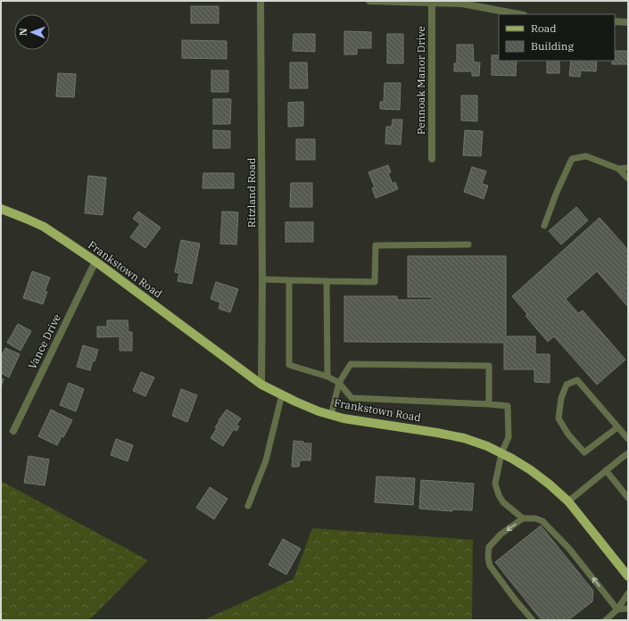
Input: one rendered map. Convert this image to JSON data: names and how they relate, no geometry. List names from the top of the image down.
{
  "streets": {
    "main road": ["Frankstown Road"],
    "street": ["Pennoak Manor Drive", "Ritzland Road", "Vance Drive"]
  },
  "crossings": [
    ["Ritzland Road", "Frankstown Road"],
    ["Frankstown Road", "Vance Drive"]
  ],
  "legend": ["Road", "Building"],
  "north": "left"
}
